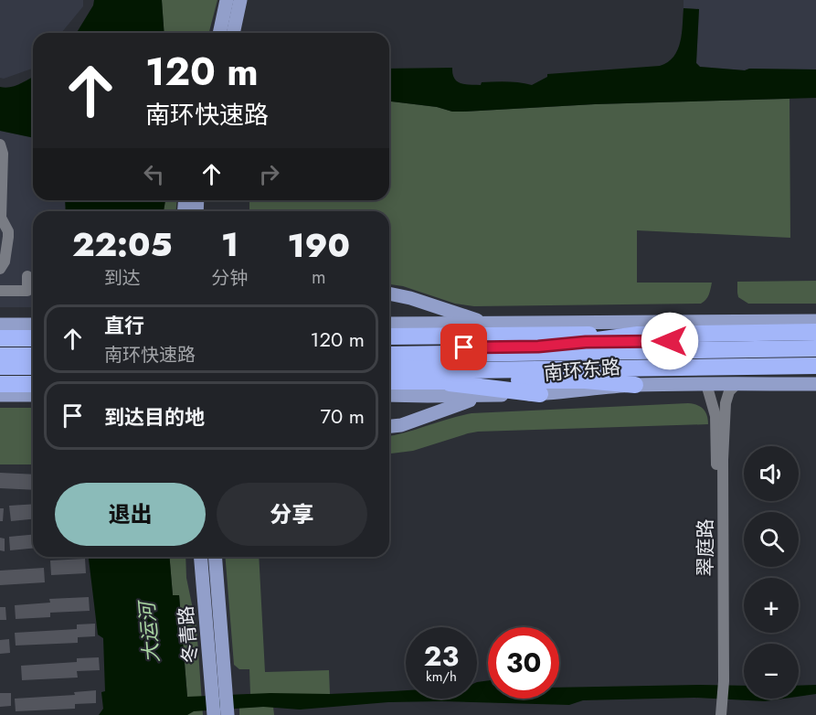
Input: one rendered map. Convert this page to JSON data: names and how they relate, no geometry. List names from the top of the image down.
{
  "streets": {
    "main road": ["南环东路", "冬青路"],
    "street": ["翠庭路"]
  },
  "crossings": [
    ["南环东路", "翠庭路"]
  ],
  "water": ["大运河"],
  "page": {
    "turn": ["120 m", "南环快速路"],
    "eta": [
      "22:05",
      "到达",
      "1",
      "分钟",
      "190",
      "m"
    ],
    "list": [
      {
        "name": "直行",
        "note": "南环快速路",
        "value": "120 m"
      },
      {
        "name": "到达目的地",
        "value": "70 m"
      }
    ],
    "map_buttons": ["+", "−"],
    "buttons": ["退出", "分享"],
    "speed": "23 km/h",
    "limit": "30"
  }
}
